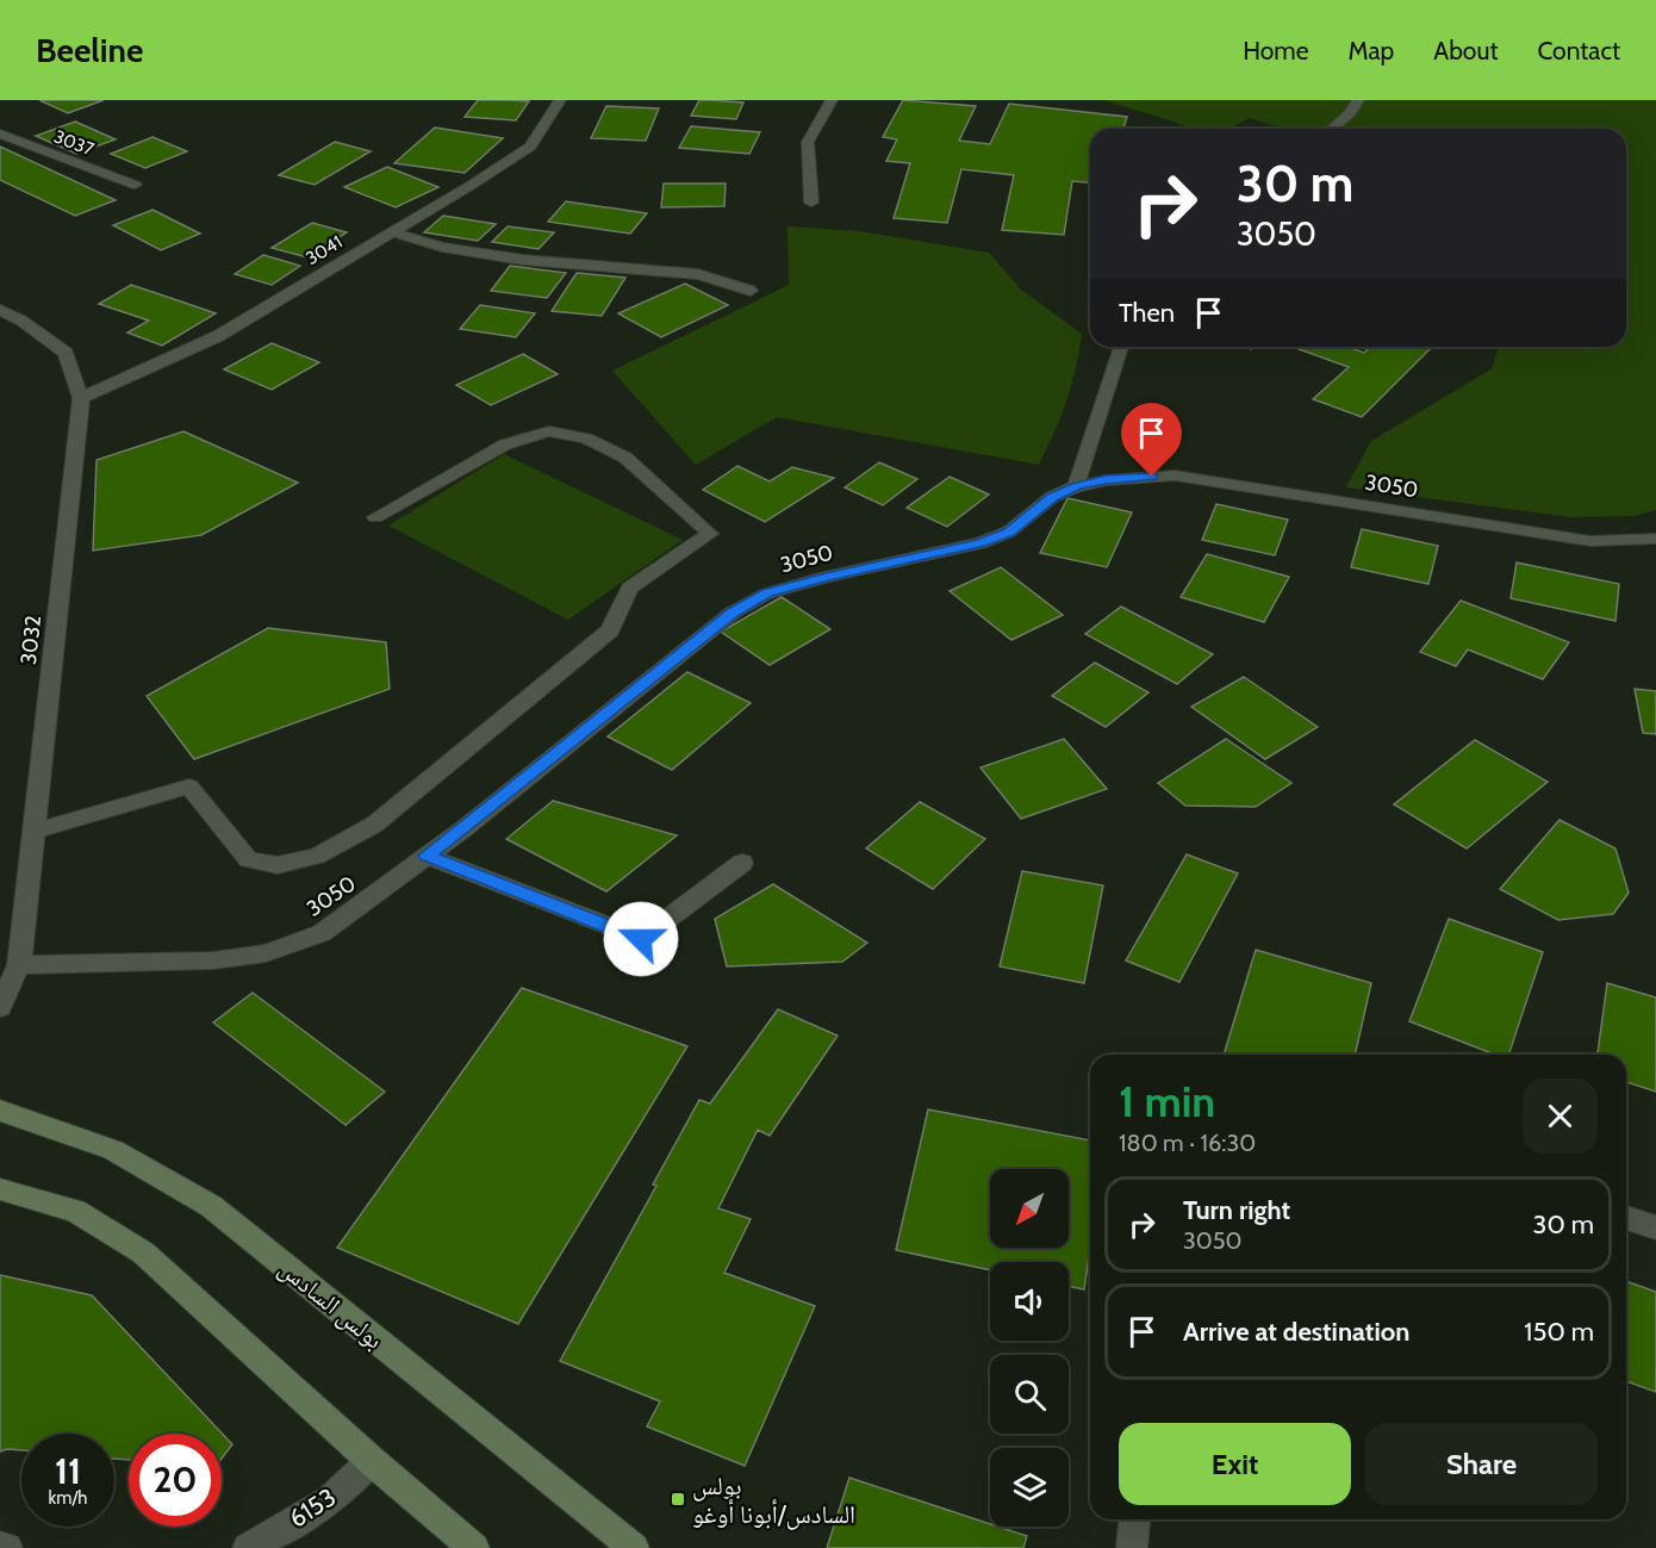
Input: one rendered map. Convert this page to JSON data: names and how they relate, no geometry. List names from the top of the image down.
{
  "streets": {
    "street": [
      "3037",
      "3041",
      "3050",
      "3032",
      "بولس السادس",
      "6153"
    ]
  },
  "crossings": [
    ["3041", "3032"],
    ["3050", "3032"]
  ],
  "places": {
    "transit": ["بولس السادس/أبونا أوغو"]
  },
  "north": "bottom left",
  "page": {
    "header": "Beeline",
    "nav": [
      "Home",
      "Map",
      "About",
      "Contact"
    ],
    "turn": ["30 m", "3050"],
    "then": "Then",
    "heading": ["1 min", "180 m · 16:30"],
    "list": [
      {
        "name": "Turn right",
        "note": "3050",
        "value": "30 m"
      },
      {
        "name": "Arrive at destination",
        "value": "150 m"
      }
    ],
    "buttons": ["Exit", "Share"],
    "speed": "11 km/h",
    "limit": "20"
  }
}
